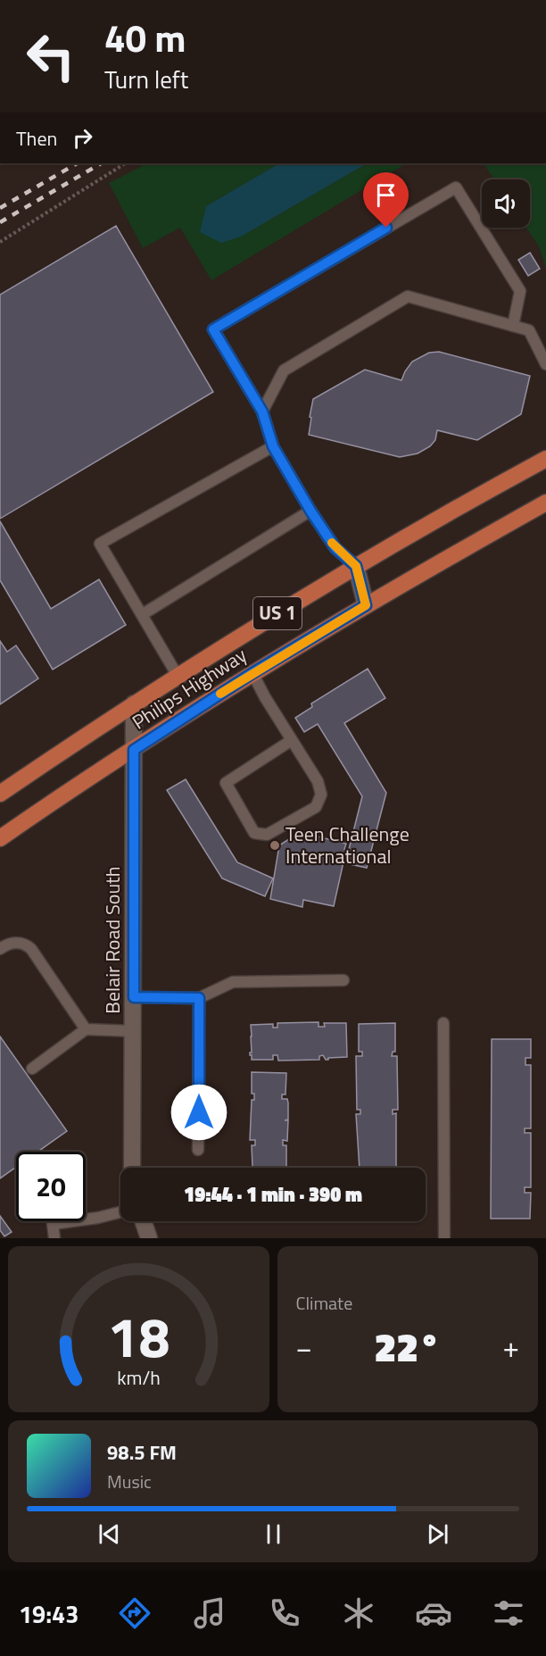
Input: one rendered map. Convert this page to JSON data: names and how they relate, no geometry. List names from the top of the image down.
{
  "streets": {
    "main road": ["US 1", "Philips Highway"],
    "street": ["Belair Road South"]
  },
  "crossings": [
    ["Philips Highway", "Belair Road South"]
  ],
  "places": ["Teen Challenge International"],
  "page": {
    "turn": ["40 m", "Turn left"],
    "then": "Then",
    "limit": "20",
    "trip": "19:44 · 1 min · 390 m",
    "tile": "Climate",
    "heat": ["−", "22°", "+"],
    "song": ["98.5 FM", "Music"],
    "tabs": "19:43",
    "gauge": ["18", "km/h"]
  }
}
